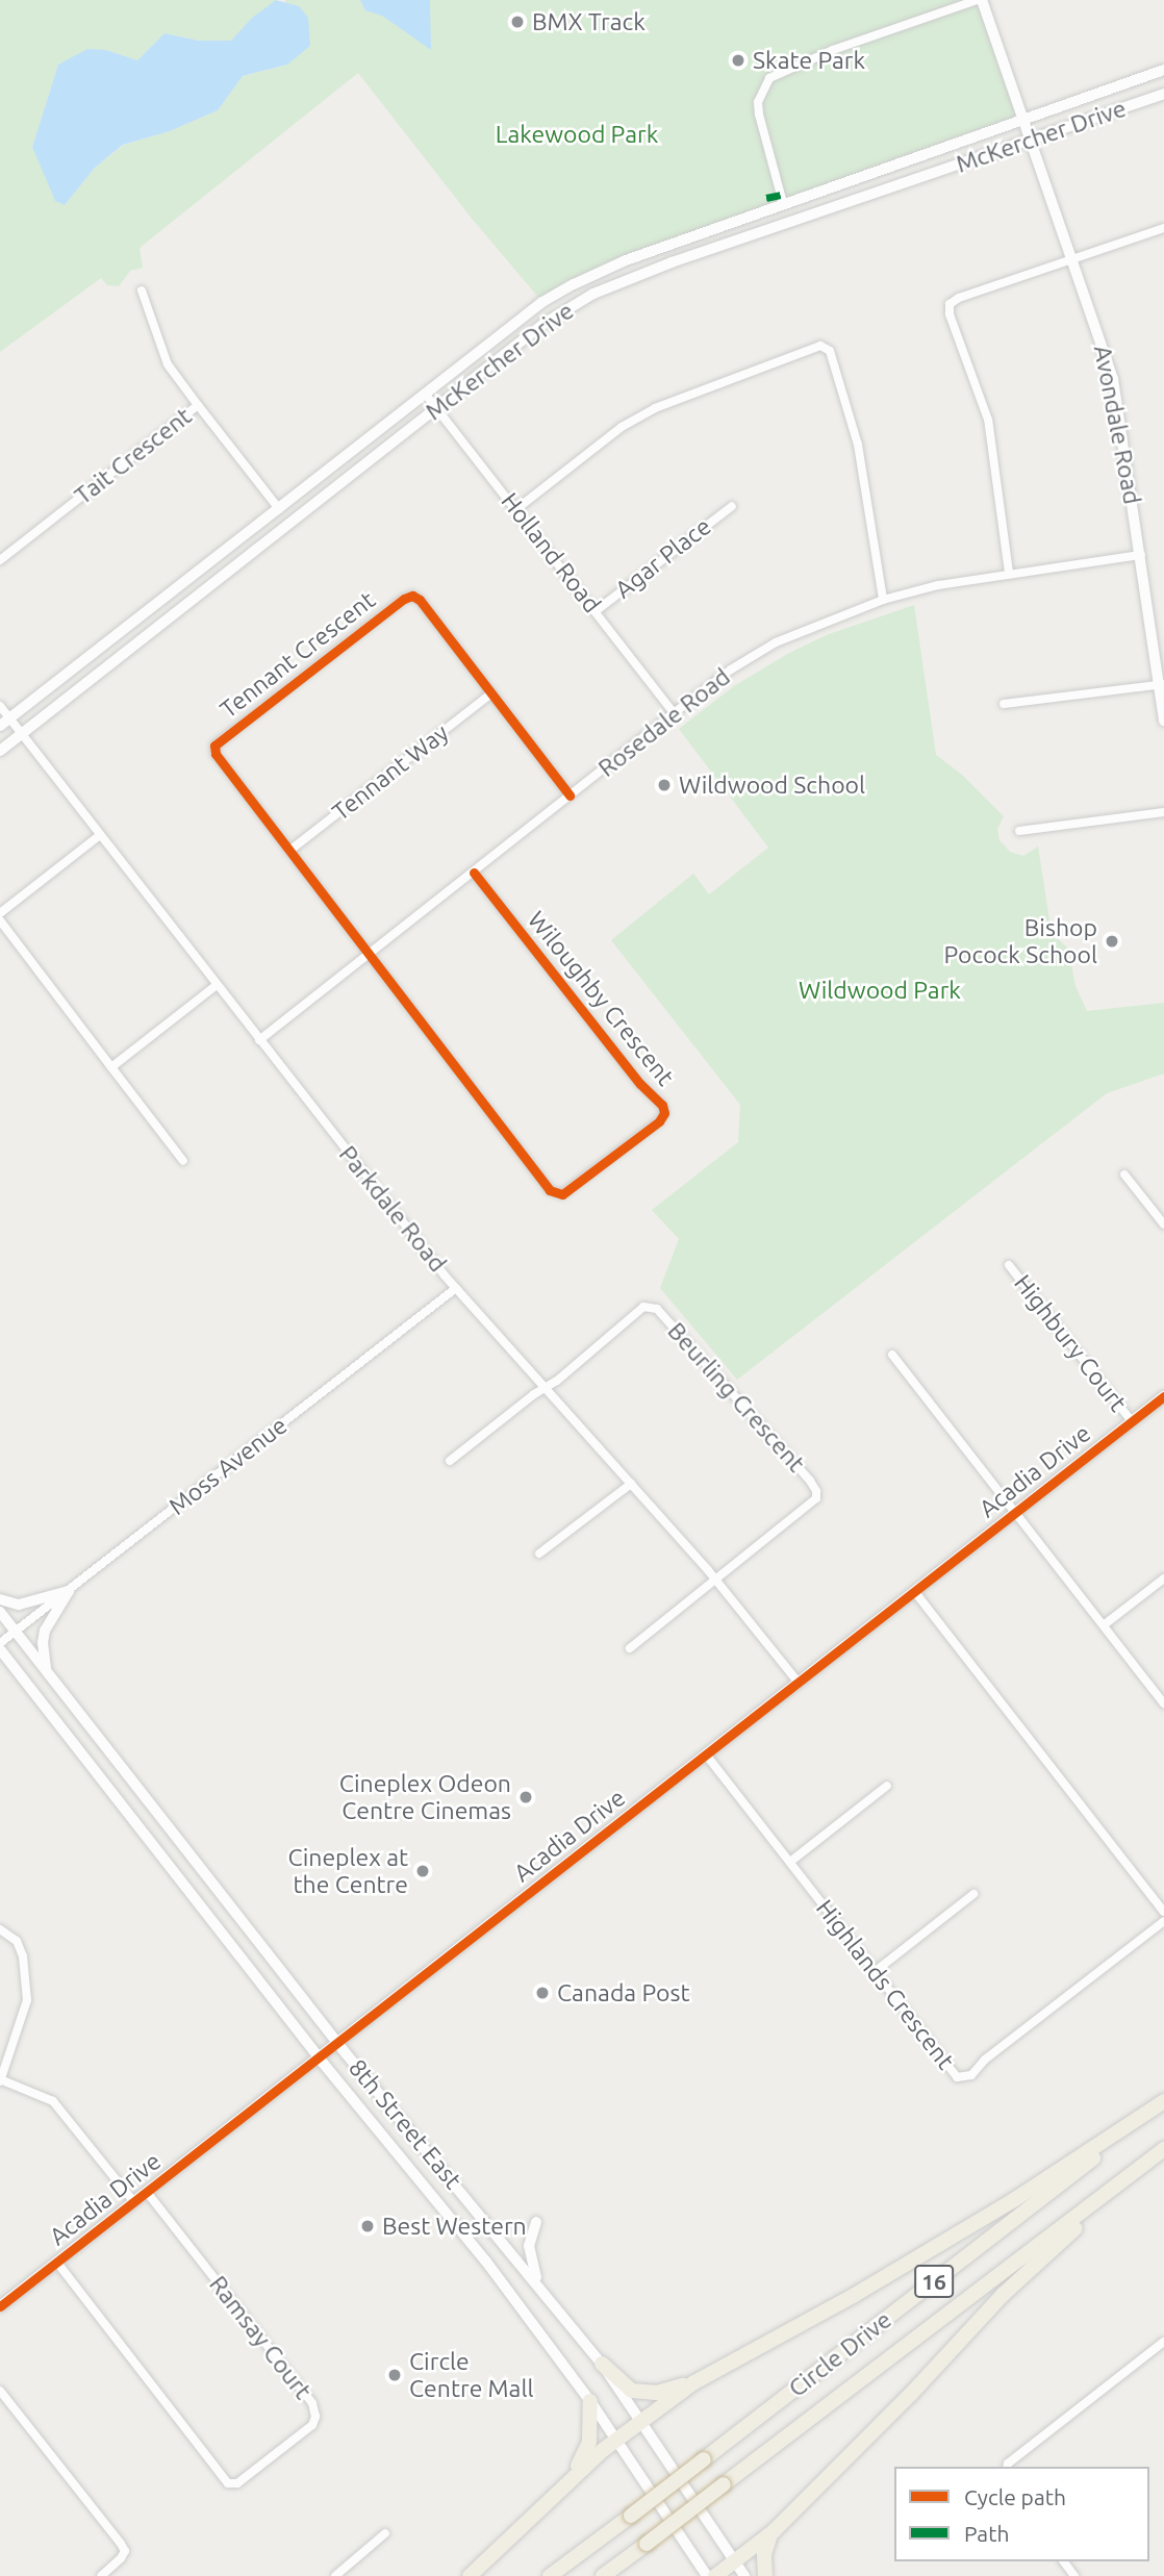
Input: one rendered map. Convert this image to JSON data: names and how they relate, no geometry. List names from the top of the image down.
{
  "streets": {
    "highway": ["16", "Circle Drive"],
    "main road": ["McKercher Drive", "8th Street East"],
    "street": [
      "Avondale Road",
      "Tait Crescent",
      "Holland Road",
      "Agar Place",
      "Tennant Crescent",
      "Rosedale Road",
      "Tennant Way",
      "Wiloughby Crescent",
      "Parkdale Road",
      "Highbury Court",
      "Beurling Crescent",
      "Moss Avenue",
      "Acadia Drive",
      "Highlands Crescent",
      "Ramsay Court"
    ]
  },
  "crossings": [
    ["McKercher Drive", "Avondale Road"],
    ["McKercher Drive", "Tait Crescent"],
    ["McKercher Drive", "Holland Road"],
    ["McKercher Drive", "Parkdale Road"],
    ["Avondale Road", "Rosedale Road"],
    ["Holland Road", "Agar Place"],
    ["Holland Road", "Rosedale Road"],
    ["Tennant Crescent", "Rosedale Road"],
    ["Tennant Crescent", "Tennant Way"],
    ["Tennant Crescent", "Wiloughby Crescent"],
    ["Rosedale Road", "Wiloughby Crescent"],
    ["Rosedale Road", "Parkdale Road"],
    ["Parkdale Road", "Beurling Crescent"],
    ["Parkdale Road", "Moss Avenue"],
    ["Parkdale Road", "Acadia Drive"],
    ["Highbury Court", "Acadia Drive"],
    ["Moss Avenue", "8th Street East"],
    ["Acadia Drive", "Highlands Crescent"],
    ["Acadia Drive", "8th Street East"],
    ["Acadia Drive", "Ramsay Court"]
  ],
  "parks": ["Lakewood Park", "Wildwood Park"],
  "places": [
    "BMX Track",
    "Skate Park",
    "Wildwood School",
    "Bishop Pocock School",
    "Cineplex Odeon Centre Cinemas",
    "Cineplex at the Centre",
    "Canada Post",
    "Best Western",
    "Circle Centre Mall"
  ],
  "legend": ["Cycle path", "Path"]
}
